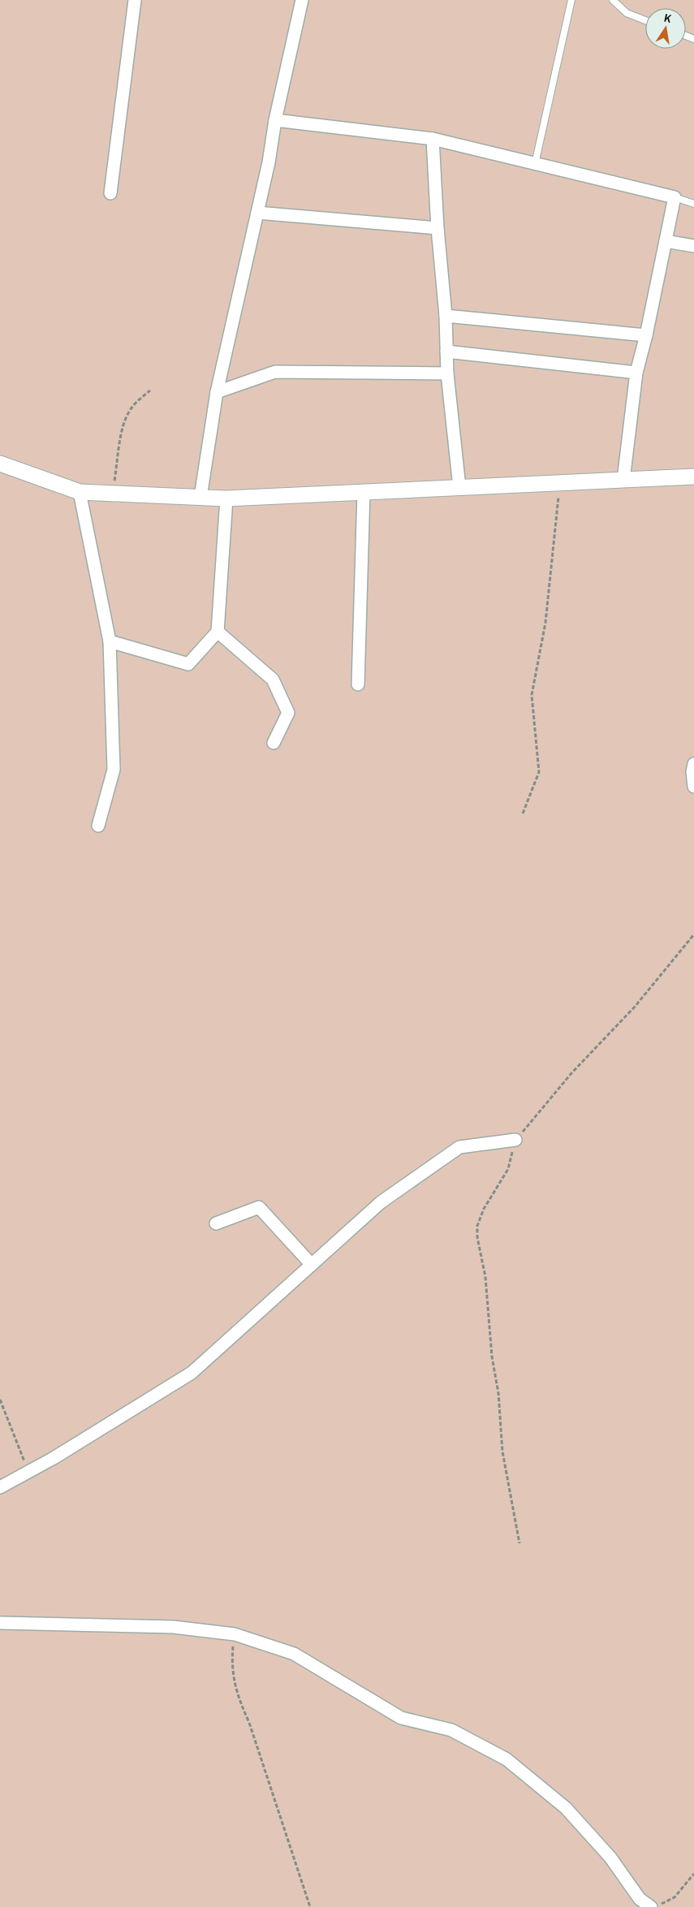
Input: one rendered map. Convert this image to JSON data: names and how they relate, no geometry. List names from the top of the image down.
{
  "north": "top"
}
